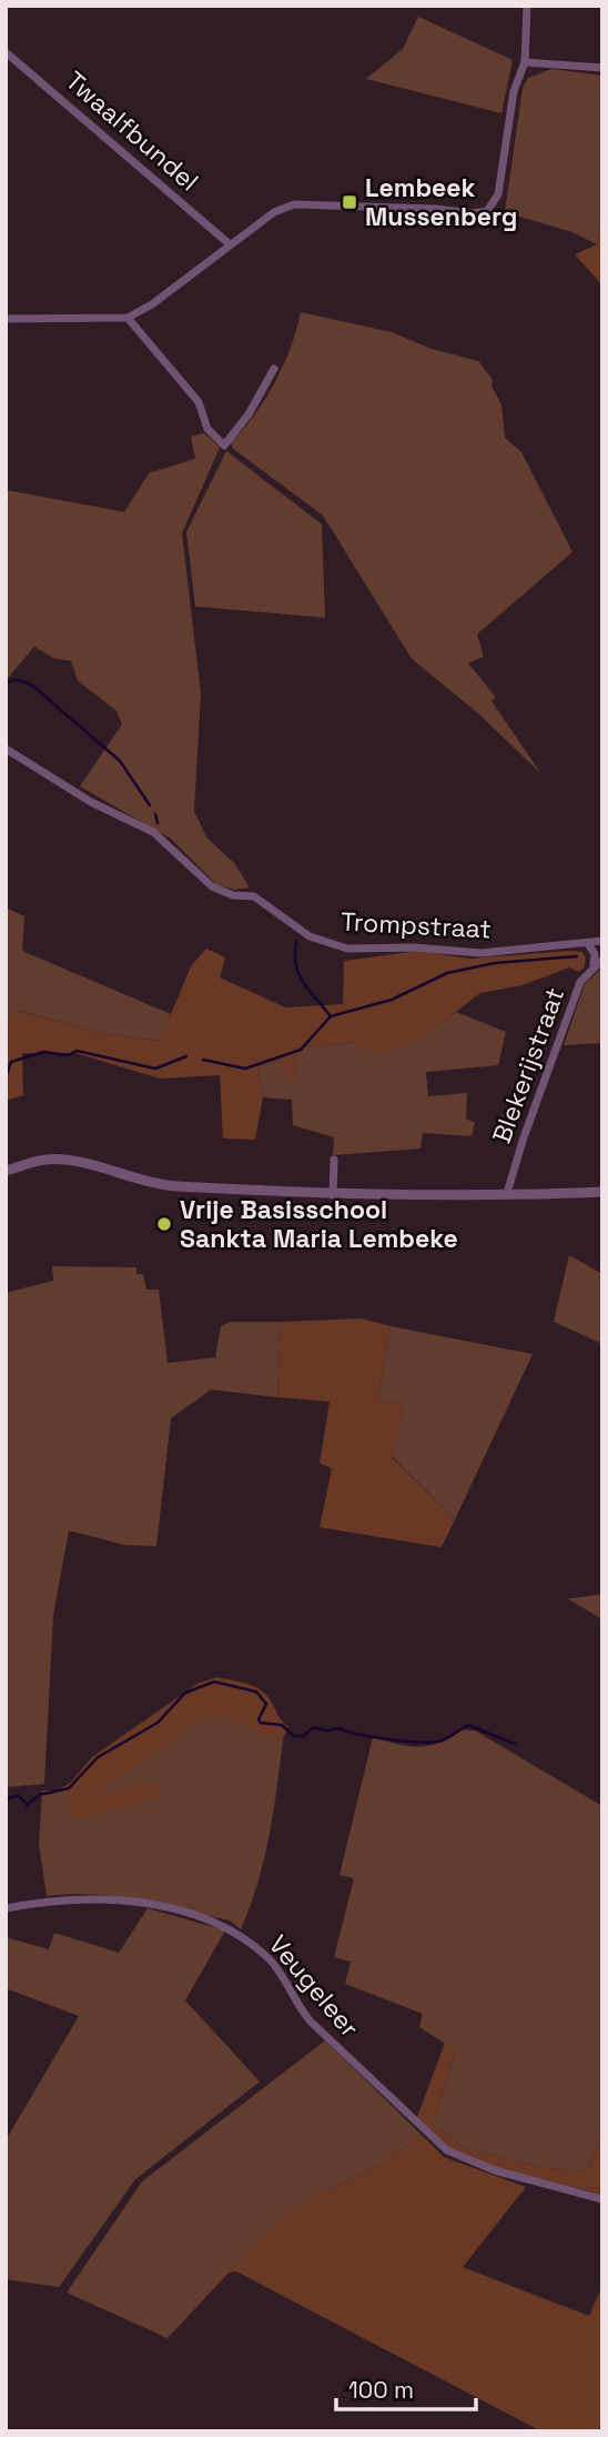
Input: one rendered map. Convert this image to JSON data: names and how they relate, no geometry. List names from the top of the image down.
{
  "streets": {
    "street": [
      "Twaalfbundel",
      "Trompstraat",
      "Blekerijstraat",
      "Veugeleer"
    ]
  },
  "places": {
    "transit": ["Lembeek Mussenberg"],
    "other": ["Vrije Basisschool Sankta Maria Lembeke"]
  },
  "scale_bar": "100 m"
}
